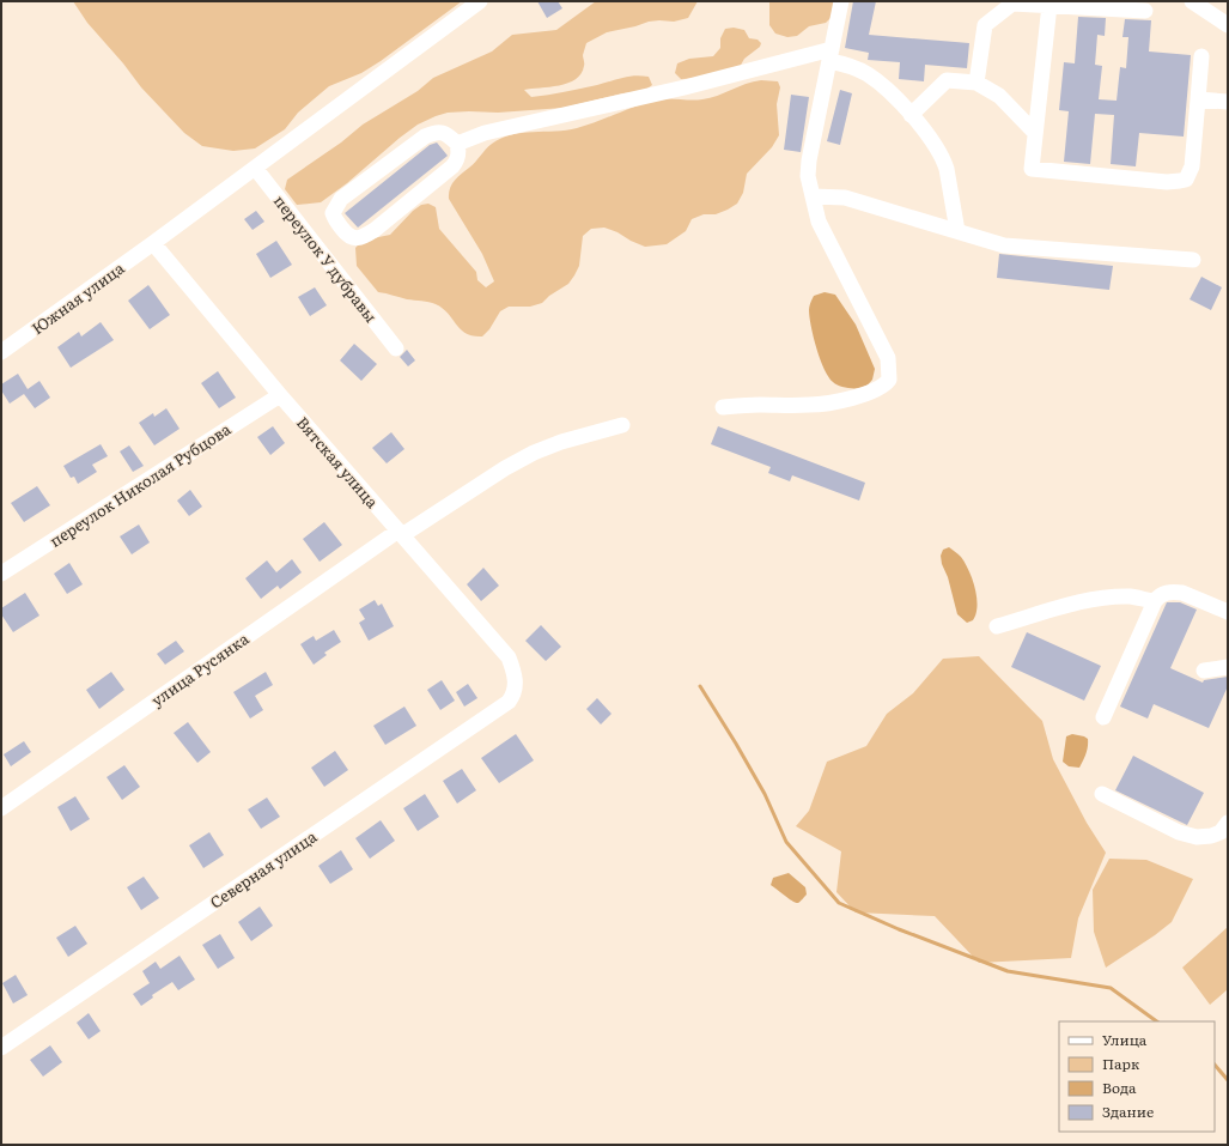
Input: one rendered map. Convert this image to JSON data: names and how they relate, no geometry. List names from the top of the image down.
{
  "streets": {
    "street": [
      "переулок У дубравы",
      "Южная улица",
      "Вятская улица",
      "переулок Николая Рубцова",
      "улица Русянка",
      "Северная улица"
    ]
  },
  "crossings": [
    ["переулок У дубравы", "Южная улица"],
    ["Южная улица", "Вятская улица"],
    ["Вятская улица", "переулок Николая Рубцова"],
    ["Вятская улица", "улица Русянка"],
    ["Вятская улица", "Северная улица"]
  ],
  "legend": [
    "Улица",
    "Парк",
    "Вода",
    "Здание"
  ]
}
